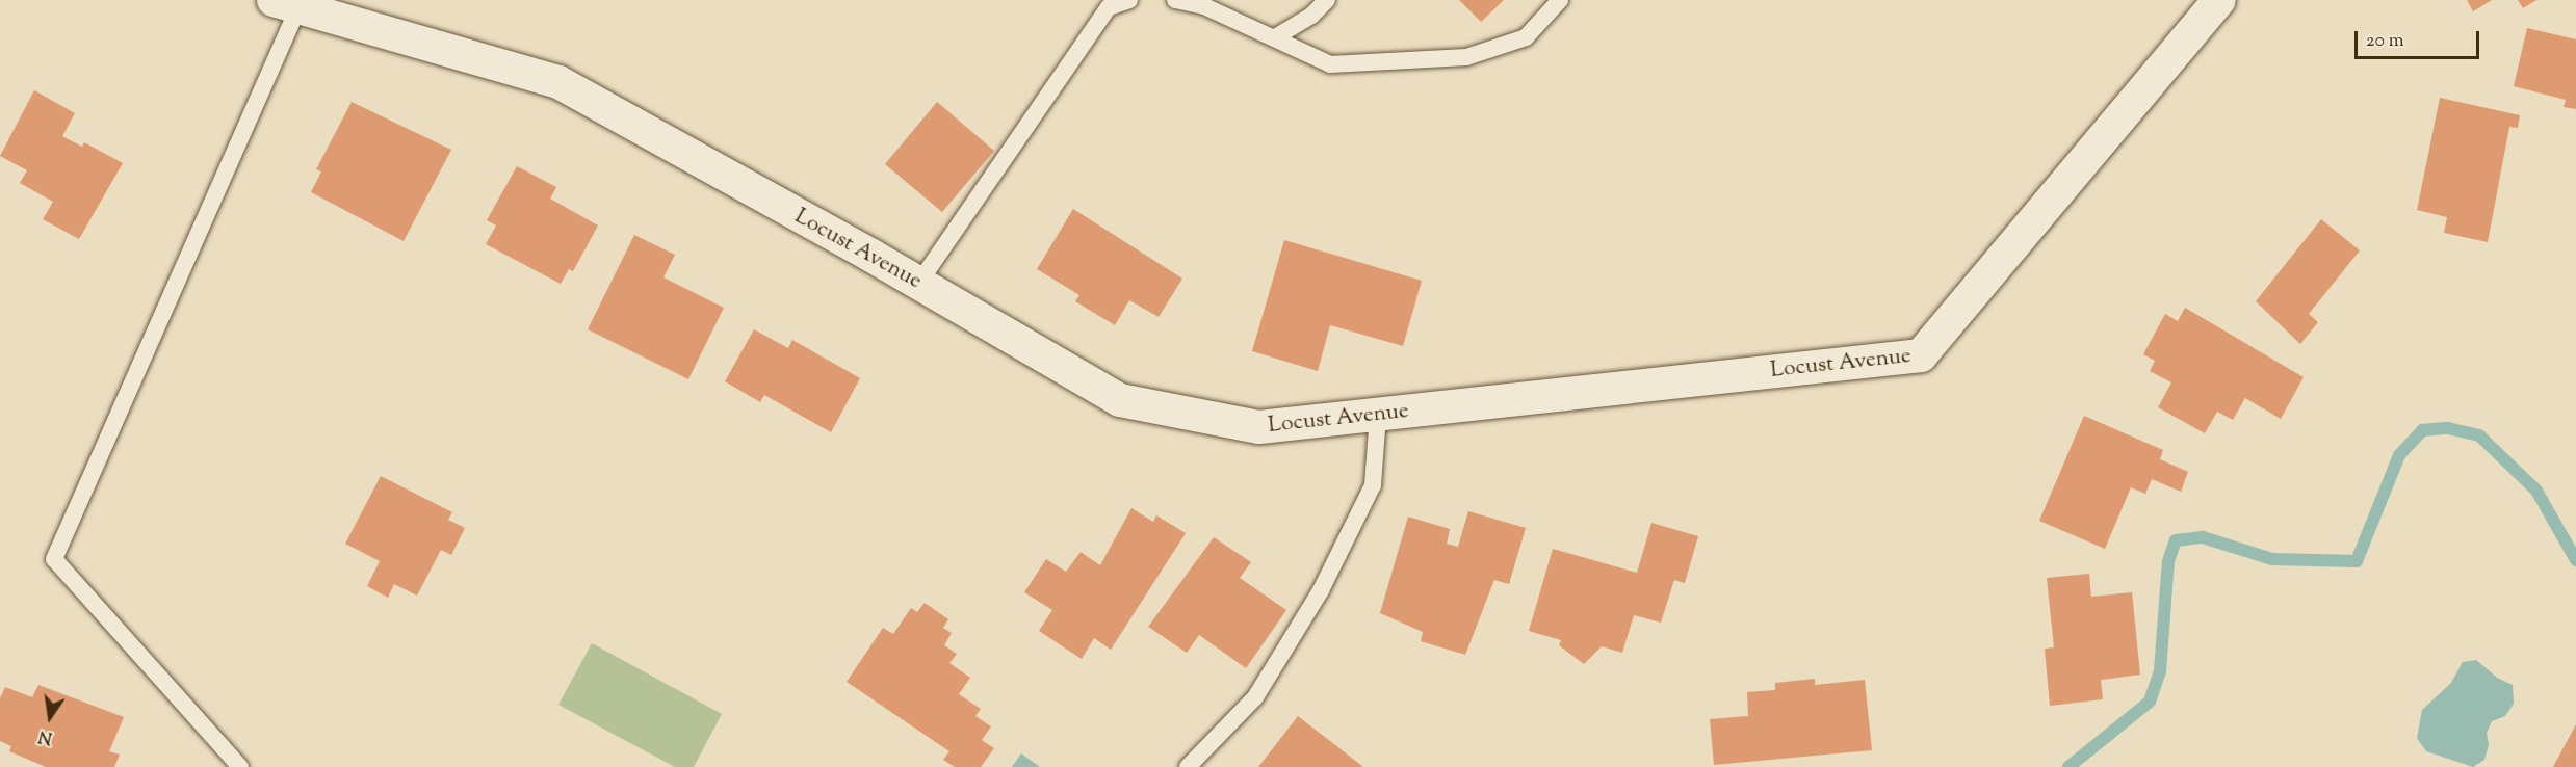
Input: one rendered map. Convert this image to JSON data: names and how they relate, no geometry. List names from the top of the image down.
{
  "streets": {
    "street": ["Locust Avenue"]
  },
  "scale_bar": "20 m",
  "north": "bottom"
}
